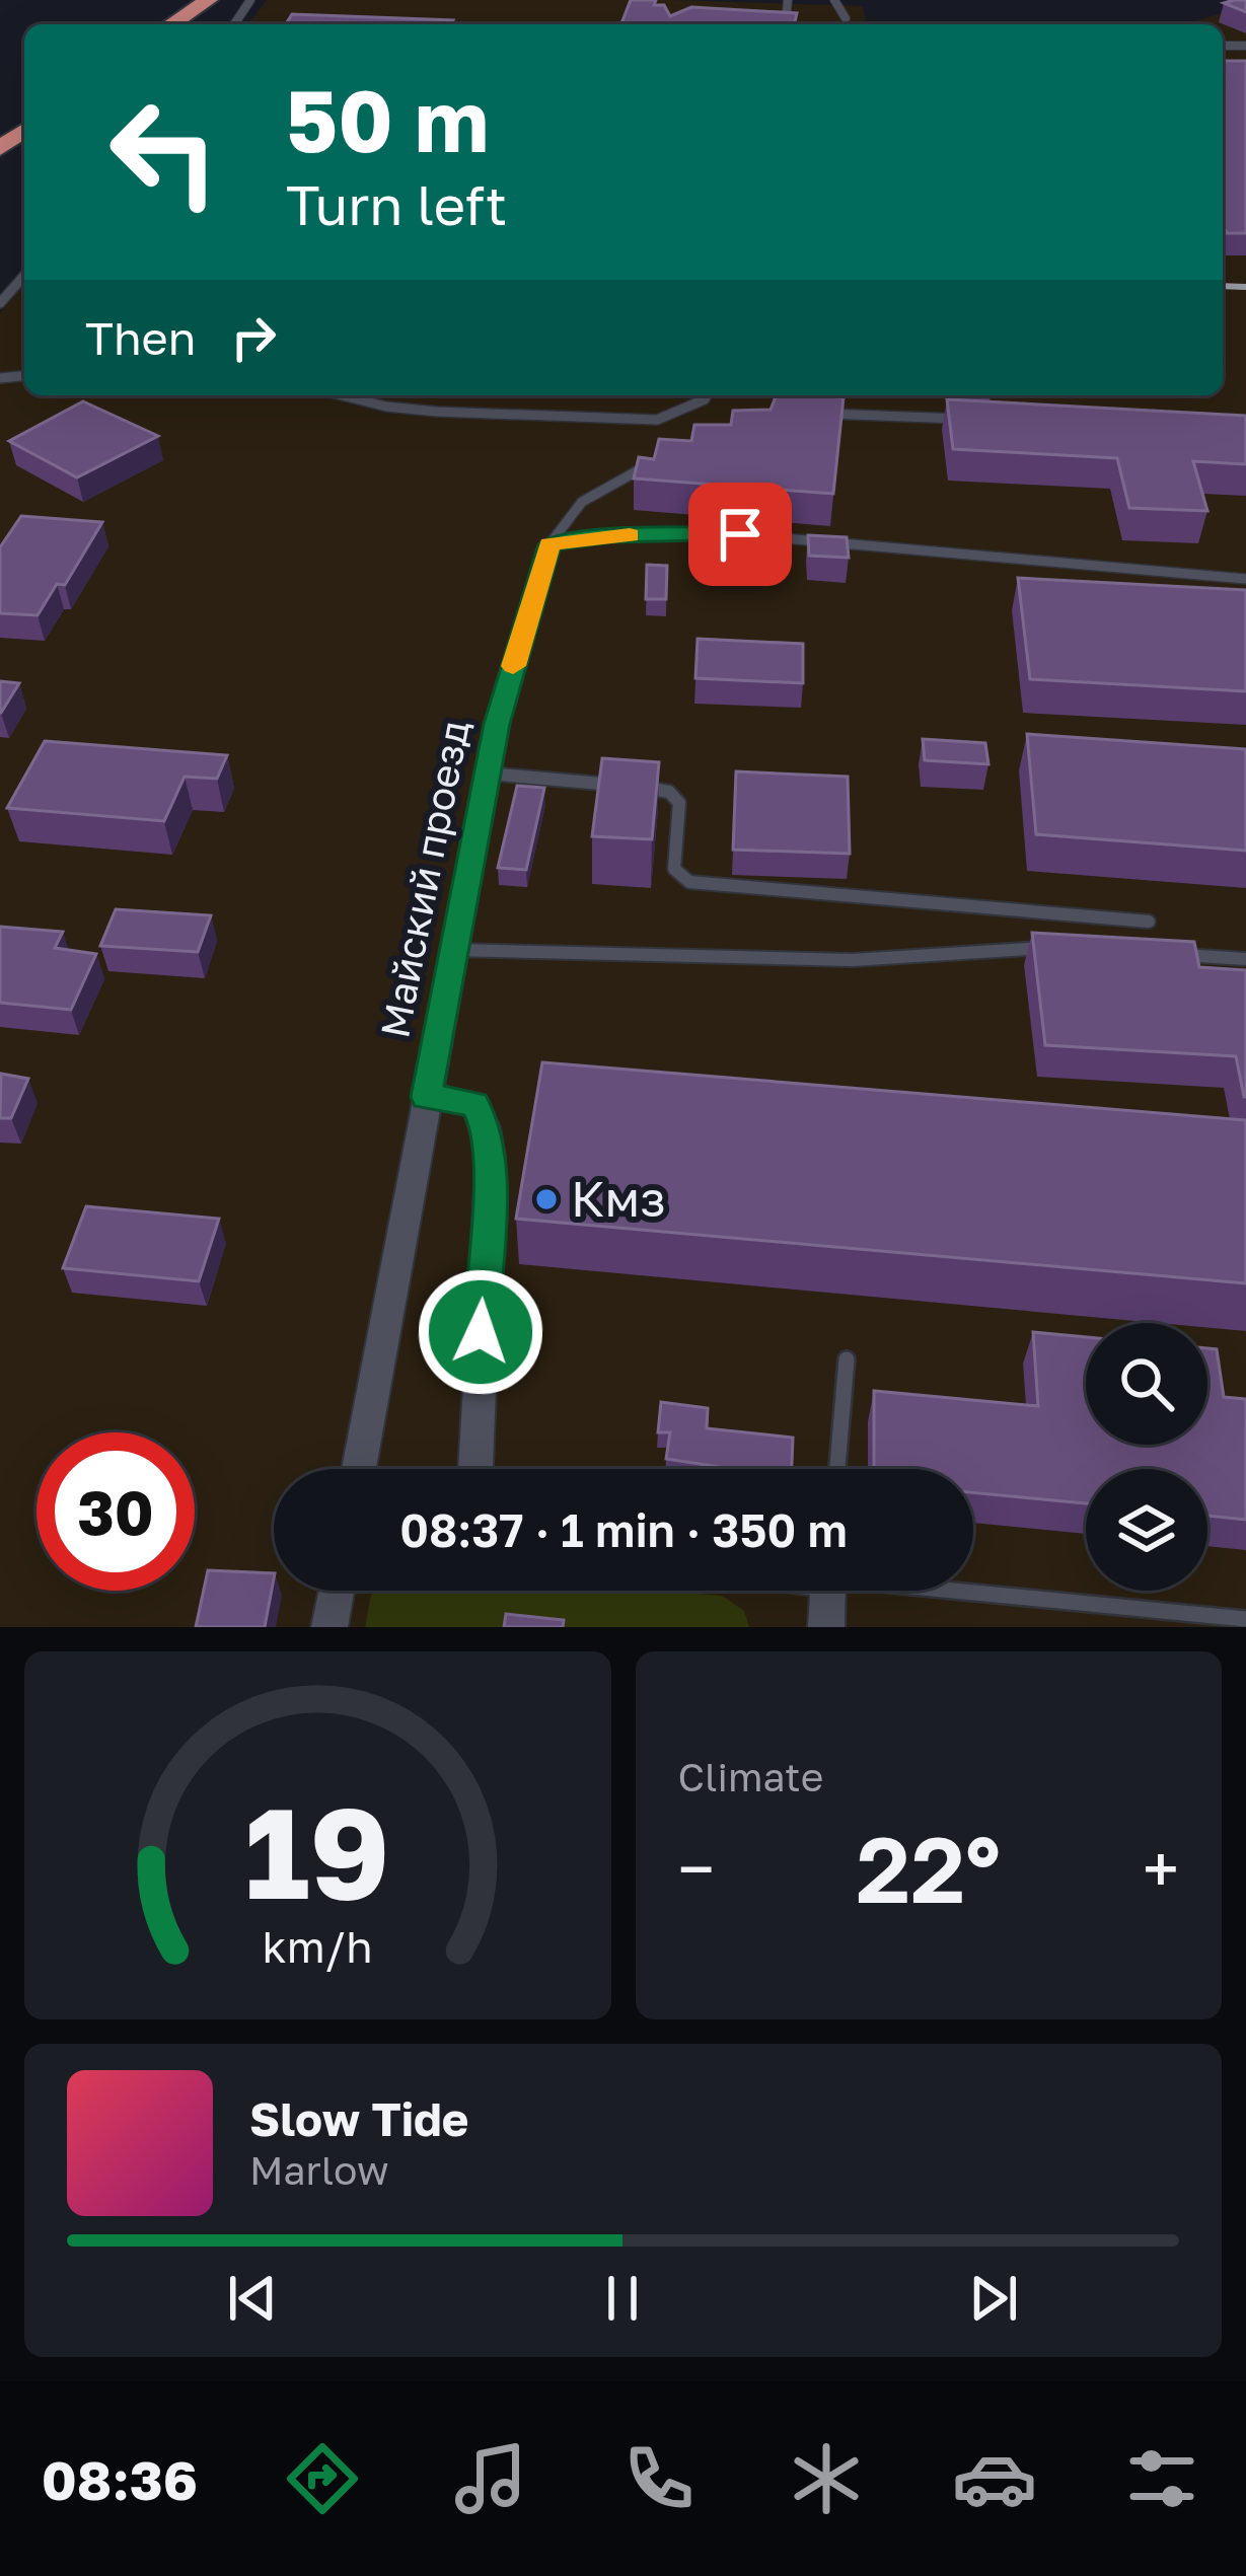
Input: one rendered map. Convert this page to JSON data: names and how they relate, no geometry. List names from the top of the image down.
{
  "streets": {
    "street": ["Майский проезд"]
  },
  "places": ["Кмз"],
  "page": {
    "turn": ["50 m", "Turn left"],
    "then": "Then",
    "limit": "30",
    "trip": "08:37 · 1 min · 350 m",
    "tile": "Climate",
    "heat": ["−", "22°", "+"],
    "song": ["Slow Tide", "Marlow"],
    "tabs": "08:36",
    "gauge": ["19", "km/h"]
  }
}
